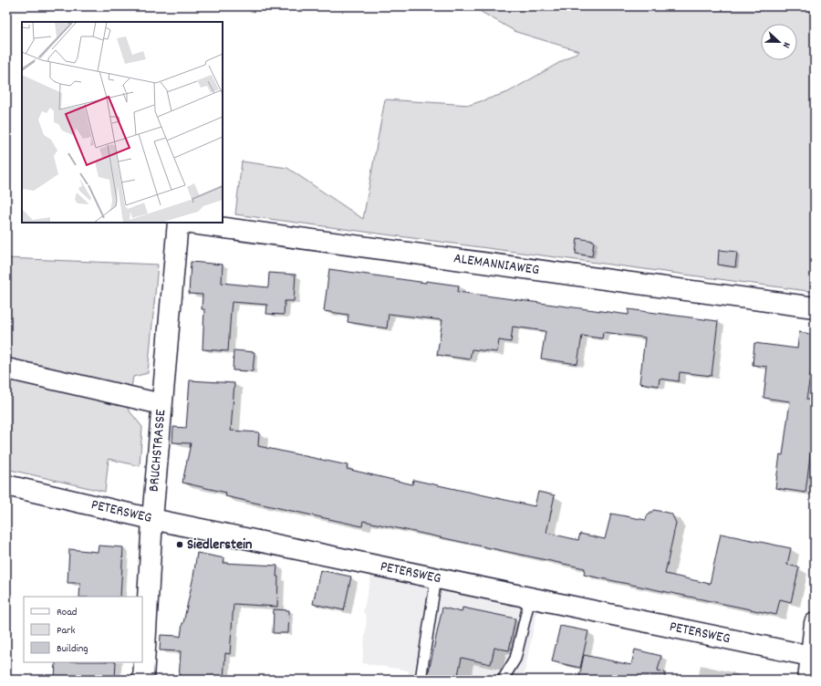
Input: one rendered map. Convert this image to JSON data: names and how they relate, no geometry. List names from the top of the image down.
{
  "streets": {
    "street": ["ALEMANNIAWEG", "BRUCHSTRASSE", "PETERSWEG"]
  },
  "crossings": [
    ["BRUCHSTRASSE", "PETERSWEG"]
  ],
  "places": ["Siedlerstein"],
  "legend": ["Road", "Park", "Building"],
  "north": "right"
}
